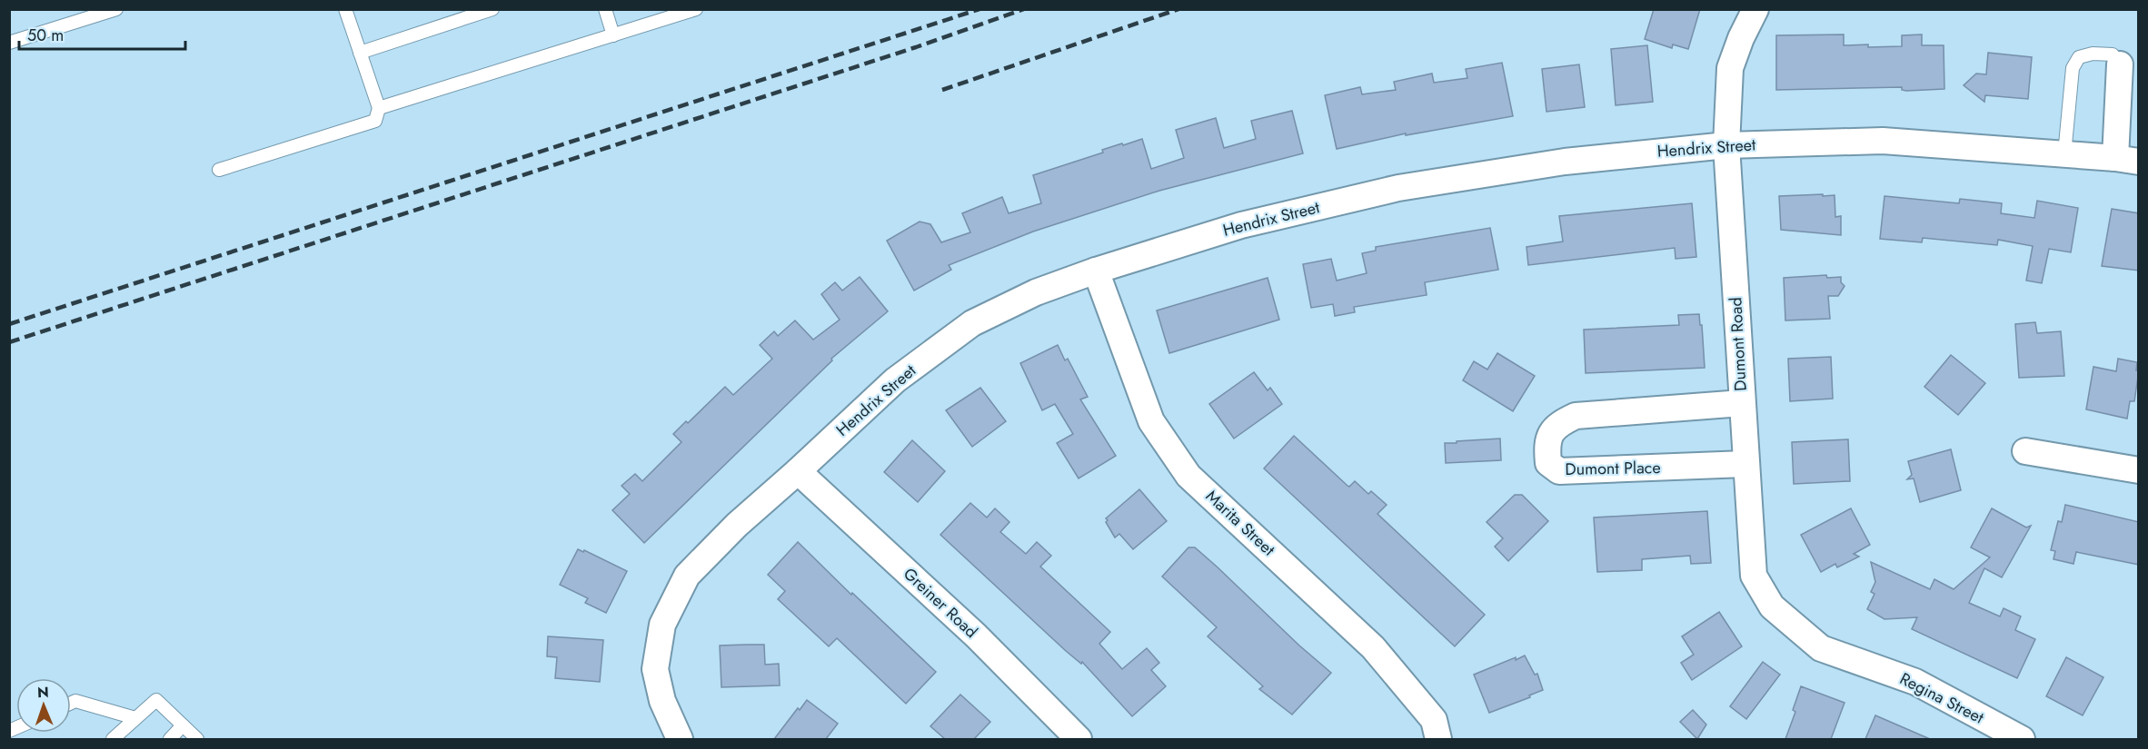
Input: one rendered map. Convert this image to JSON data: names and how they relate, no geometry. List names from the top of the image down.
{
  "streets": {
    "street": [
      "Hendrix Street",
      "Dumont Road",
      "Dumont Place",
      "Marita Street",
      "Greiner Road",
      "Regina Street"
    ]
  },
  "crossings": [
    ["Hendrix Street", "Dumont Road"],
    ["Hendrix Street", "Marita Street"],
    ["Hendrix Street", "Greiner Road"],
    ["Dumont Road", "Dumont Place"],
    ["Dumont Road", "Regina Street"]
  ],
  "scale_bar": "50 m",
  "north": "top"
}
